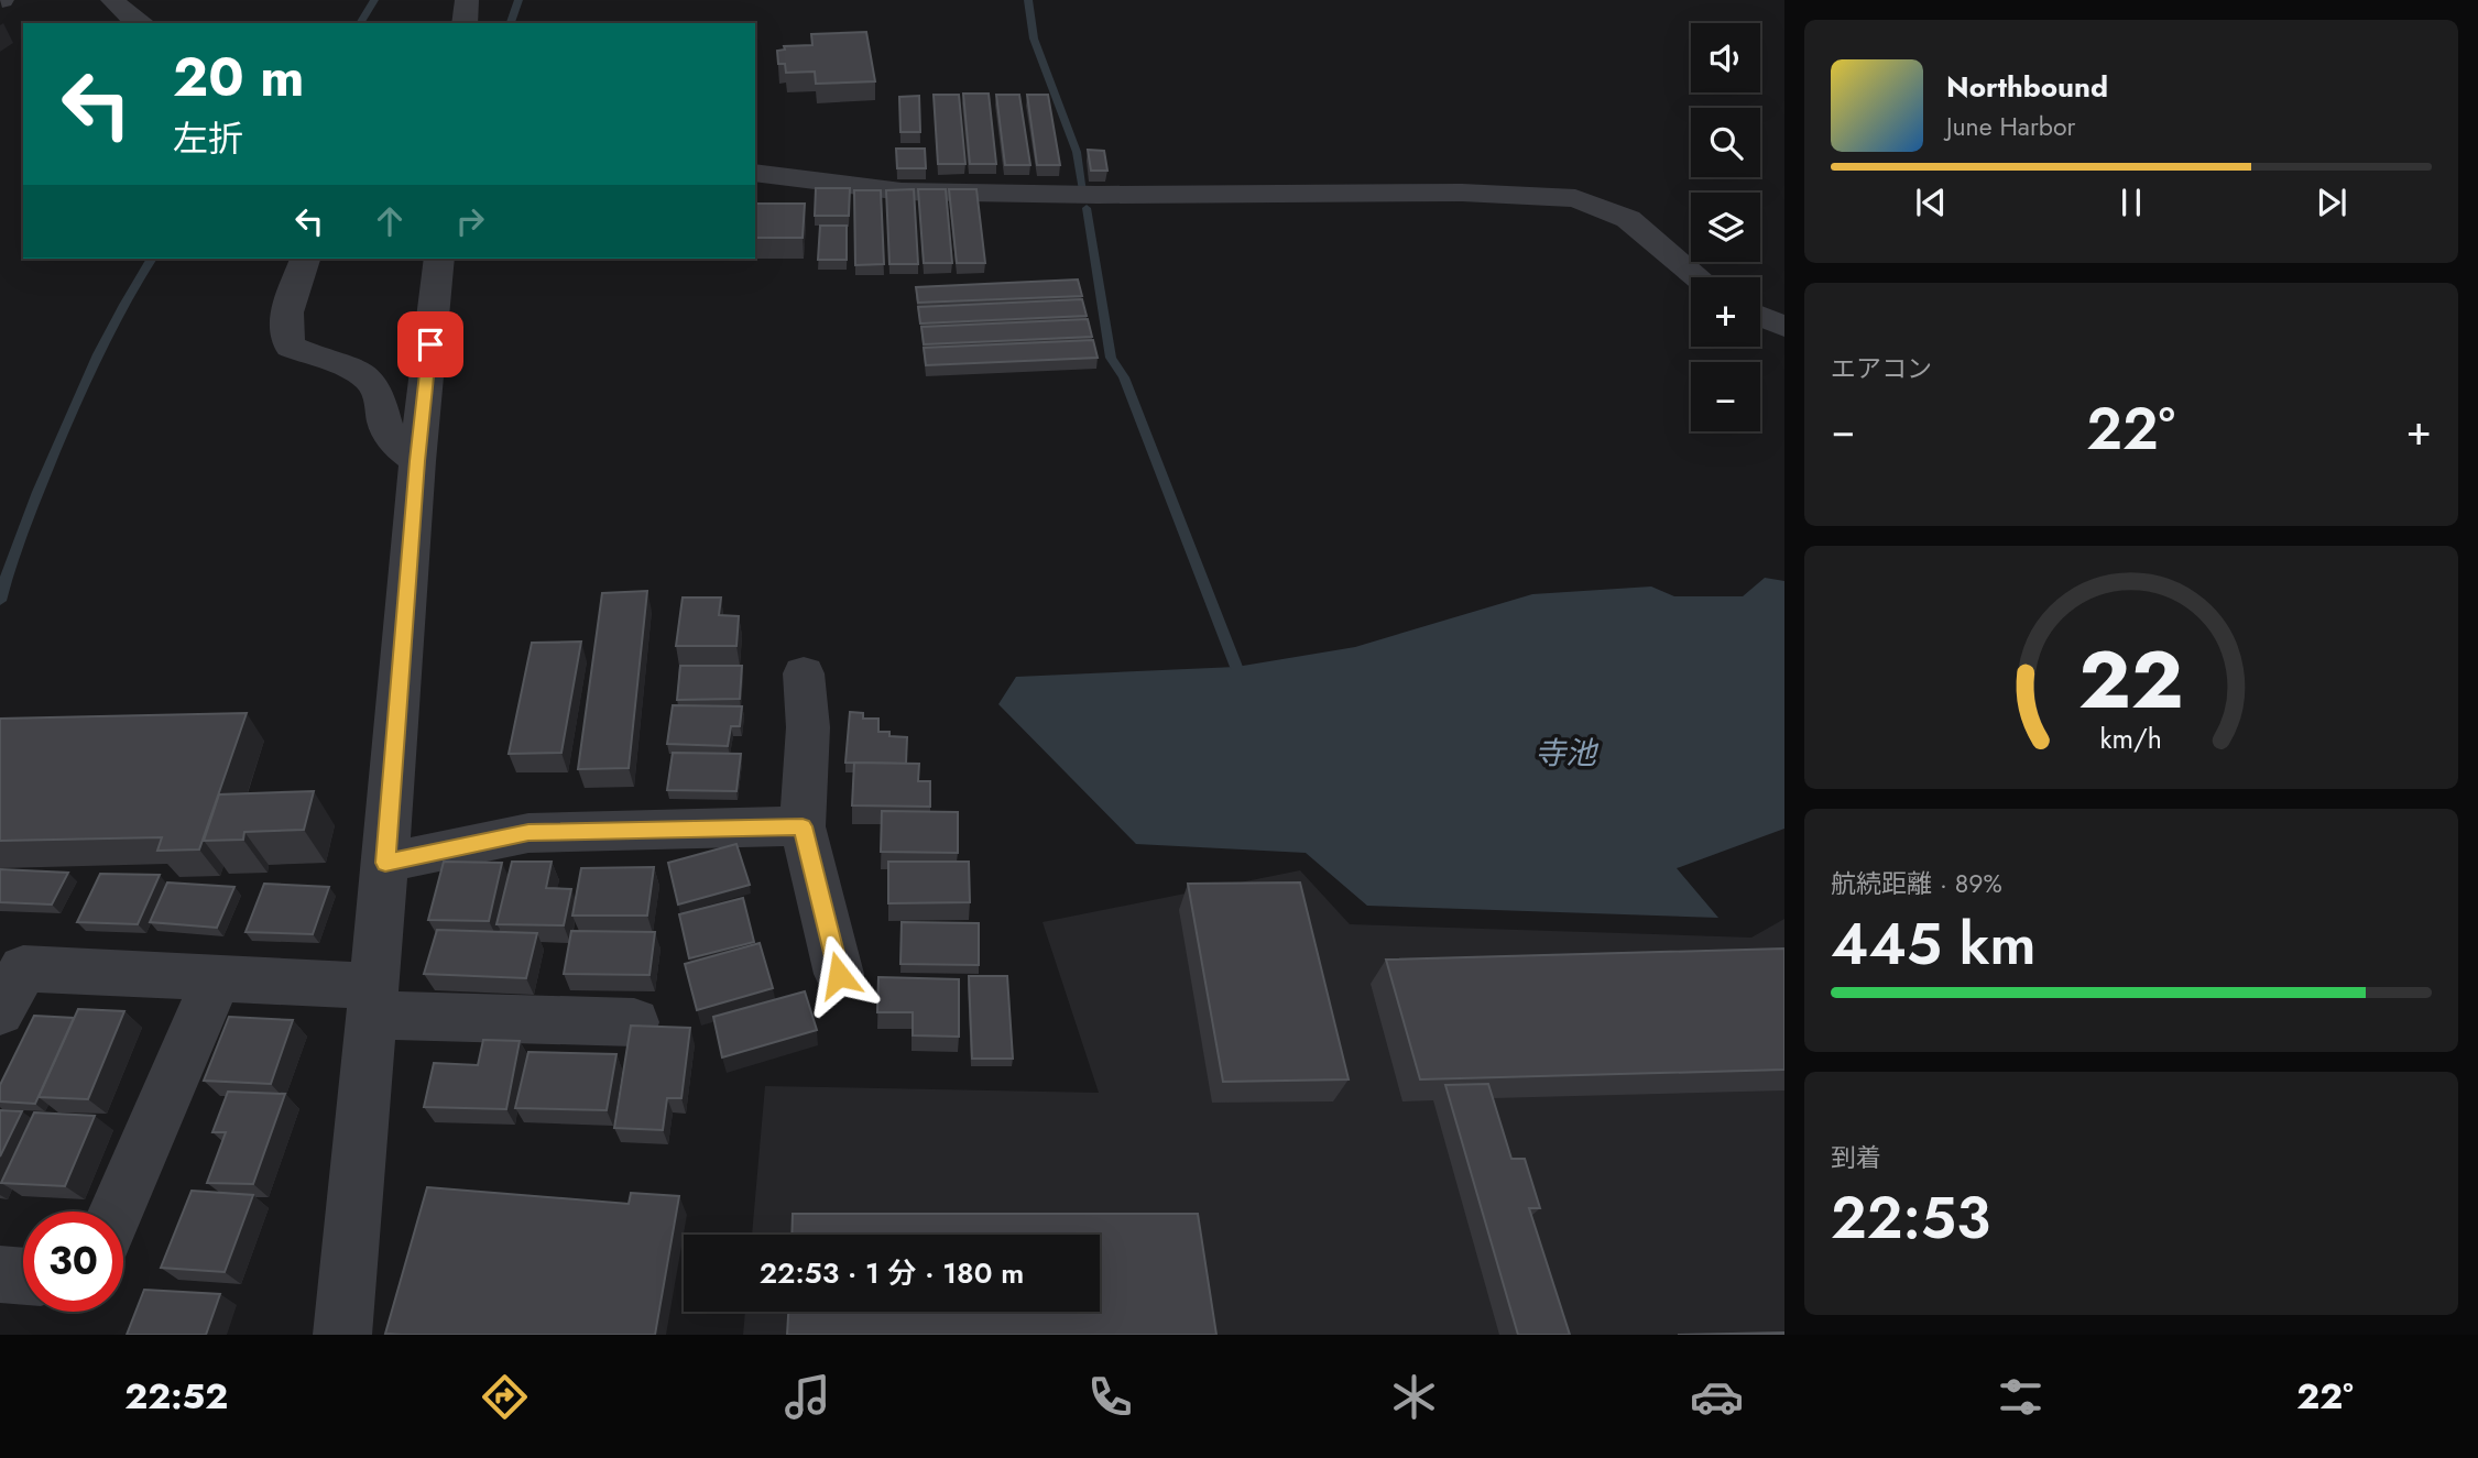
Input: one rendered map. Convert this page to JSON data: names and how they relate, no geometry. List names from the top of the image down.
{
  "water": ["寺池"],
  "page": {
    "map_buttons": ["+", "−"],
    "turn": ["20 m", "左折"],
    "song": ["Northbound", "June Harbor"],
    "tile": [
      "エアコン",
      ["航続距離 · 89%", "445 km"],
      ["到着", "22:53"]
    ],
    "heat": ["−", "22°", "+"],
    "limit": "30",
    "trip": "22:53 · 1 分 · 180 m",
    "tabs": ["22:52", "22°"],
    "gauge": ["22", "km/h"]
  }
}
